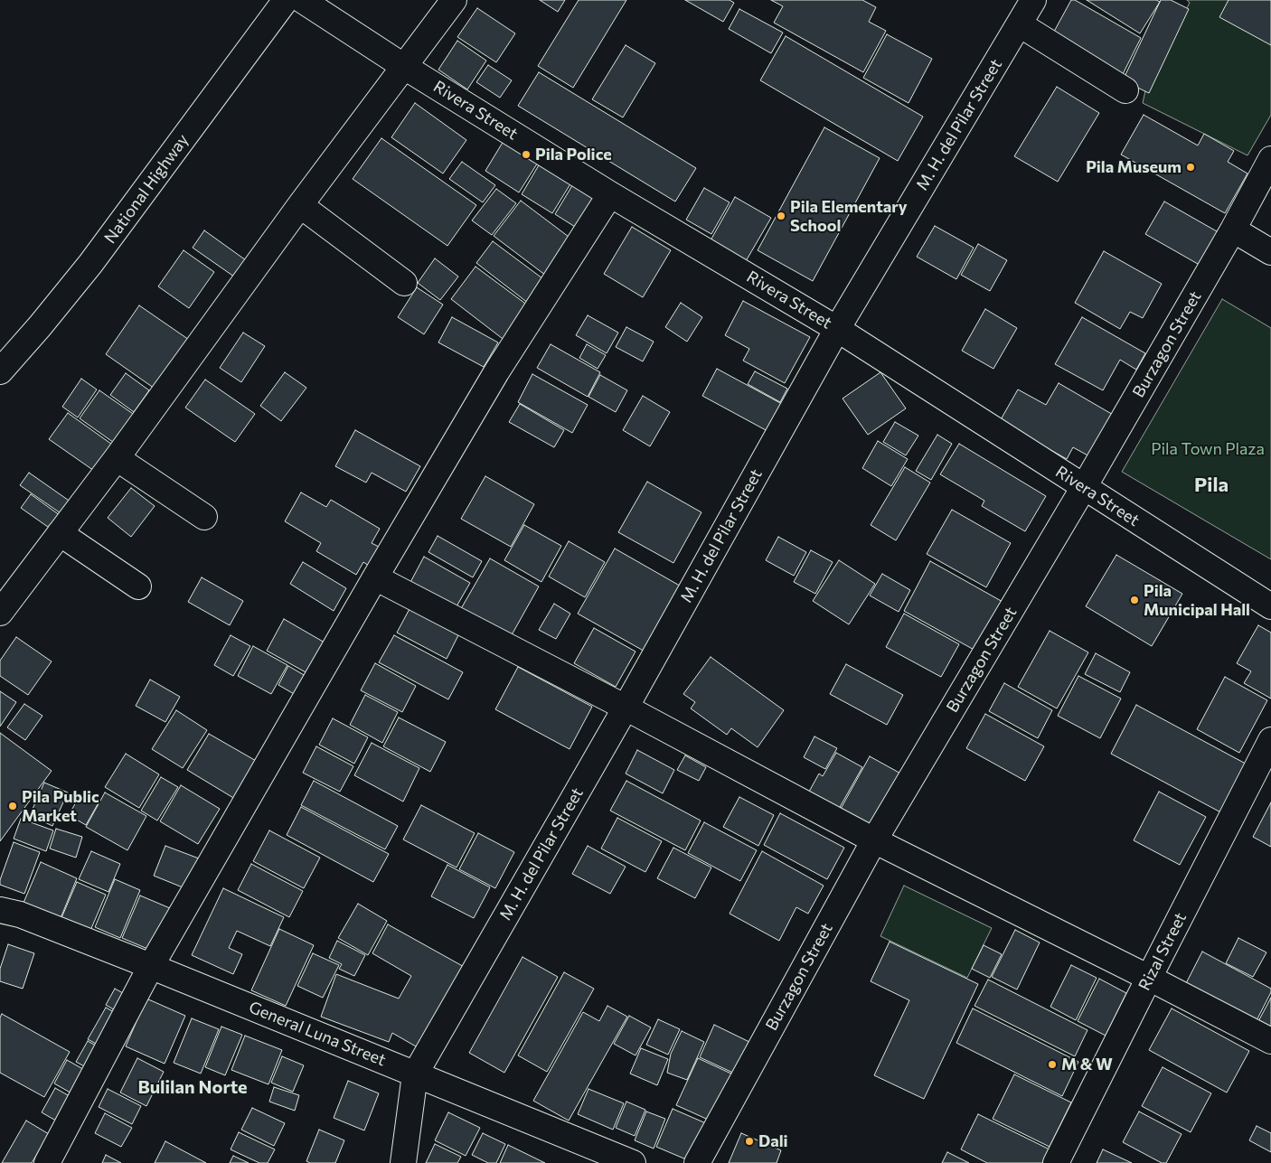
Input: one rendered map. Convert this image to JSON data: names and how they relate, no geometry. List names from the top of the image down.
{
  "streets": {
    "street": [
      "Rivera Street",
      "M. H. del Pilar Street",
      "National Highway",
      "Burzagon Street",
      "Rizal Street",
      "General Luna Street"
    ]
  },
  "crossings": [
    ["Rivera Street", "M. H. del Pilar Street"],
    ["Rivera Street", "Burzagon Street"],
    ["M. H. del Pilar Street", "General Luna Street"]
  ],
  "districts": ["Pila", "Bulilan Norte"],
  "parks": ["Pila Town Plaza"],
  "places": [
    "Pila Police",
    "Pila Museum",
    "Pila Elementary School",
    "Pila Municipal Hall",
    "Pila Public Market",
    "M & W",
    "Dali"
  ]
}
